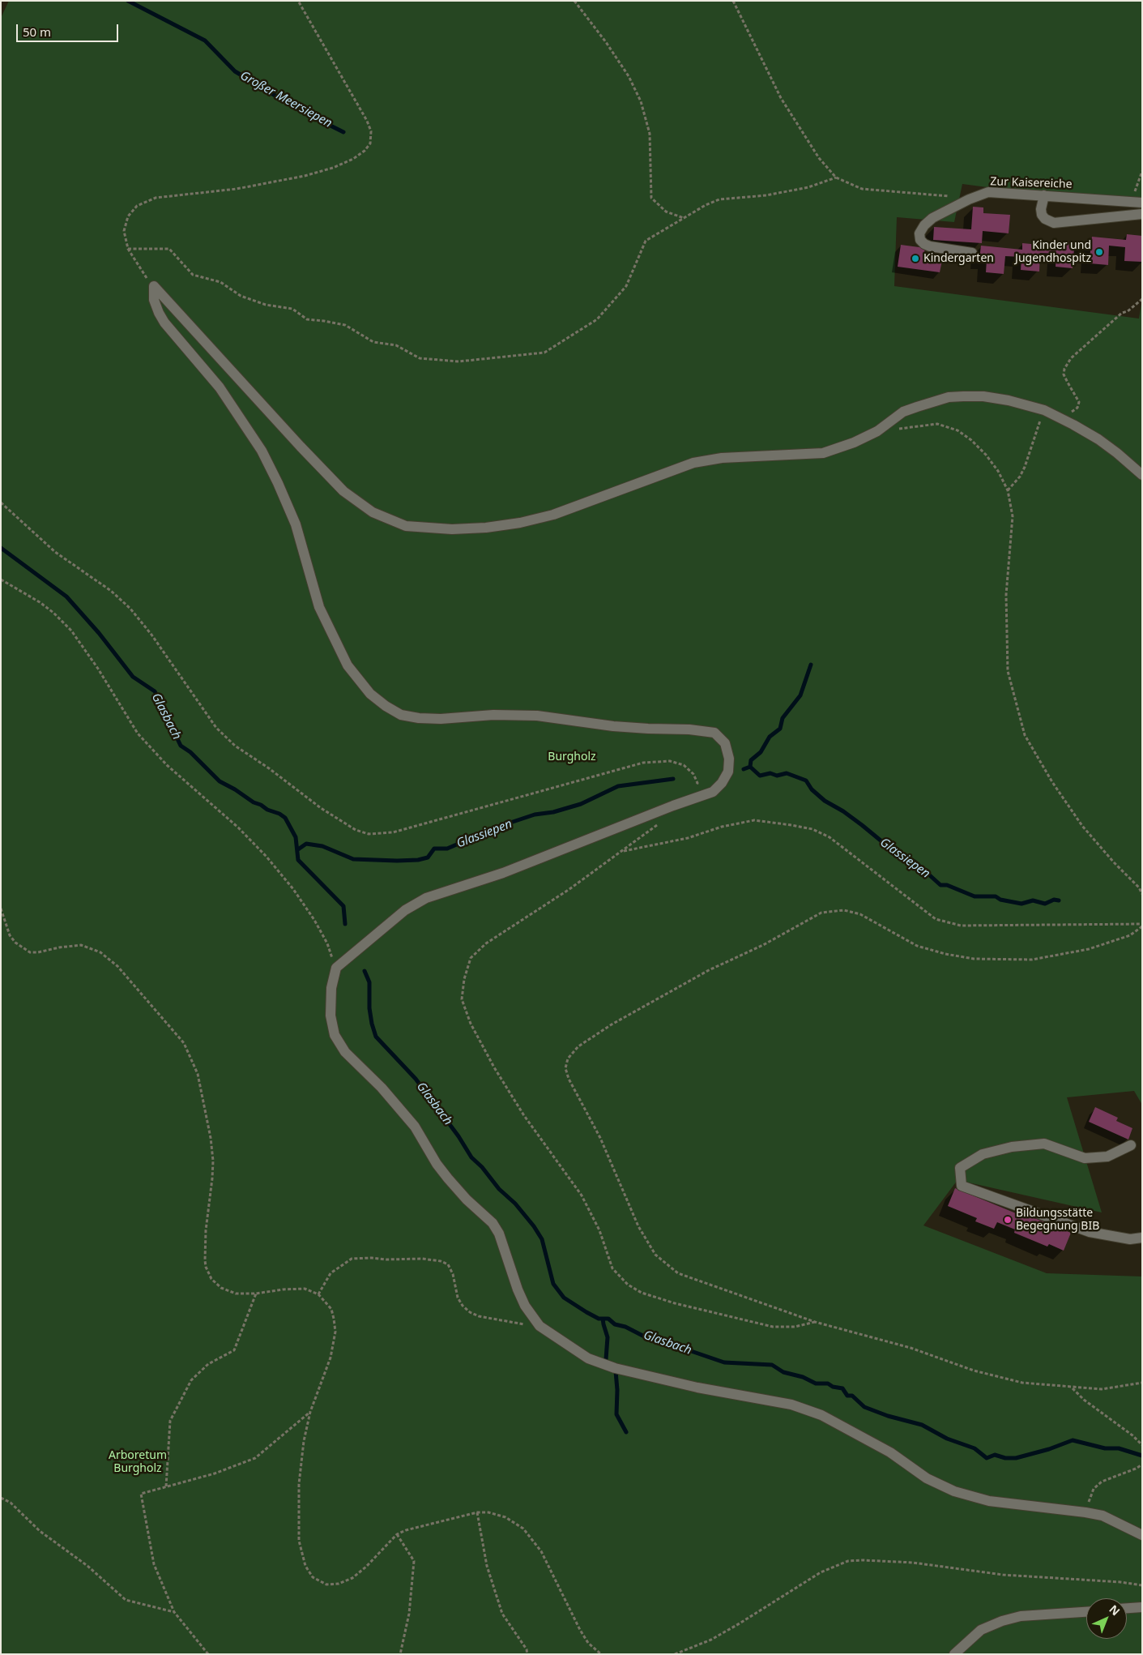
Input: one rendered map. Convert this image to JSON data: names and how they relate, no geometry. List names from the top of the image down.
{
  "streets": {
    "street": ["Zur Kaisereiche"]
  },
  "water": ["Großer Meersiepen", "Glasbach", "Glassiepen"],
  "parks": ["Burgholz", "Arboretum Burgholz"],
  "places": ["Kinder und Jugendhospitz", "Kindergarten", "Bildungsstätte Begegnung BIB"],
  "scale_bar": "50 m",
  "north": "top right"
}
